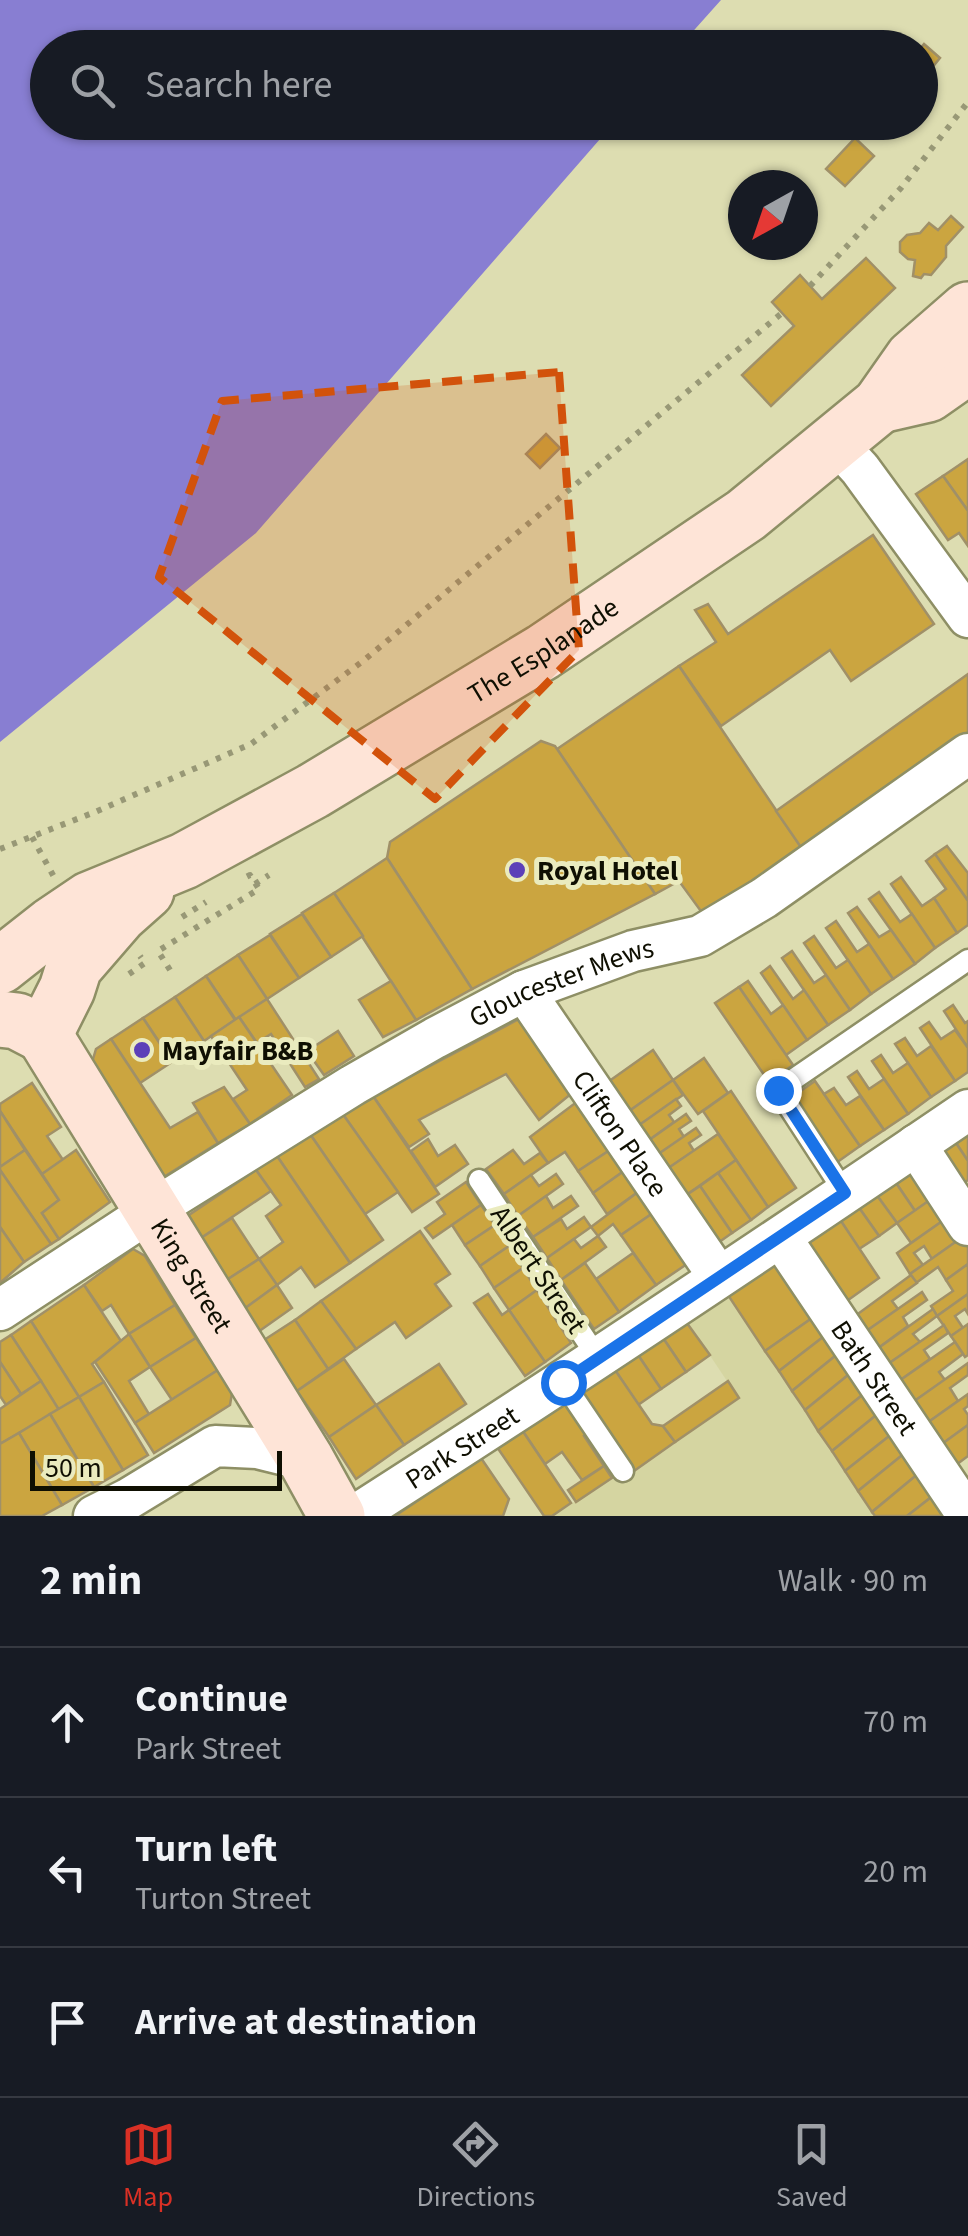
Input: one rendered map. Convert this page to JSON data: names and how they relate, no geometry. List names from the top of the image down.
{
  "streets": {
    "street": [
      "The Esplanade",
      "Gloucester Mews",
      "Clifton Place",
      "King Street",
      "Bath Street",
      "Park Street"
    ],
    "lane": ["Albert Street"]
  },
  "crossings": [
    ["The Esplanade", "King Street"],
    ["Gloucester Mews", "Clifton Place"],
    ["Gloucester Mews", "King Street"],
    ["Clifton Place", "Park Street"],
    ["Albert Street", "Park Street"],
    ["Bath Street", "Park Street"]
  ],
  "places": ["Royal Hotel", "Mayfair B&B"],
  "scale_bar": "50 m",
  "north": "bottom left",
  "page": {
    "search": "Search here",
    "scale": "50 m",
    "heading": ["2 min", "Walk · 90 m"],
    "list": [
      ["Continue", "Park Street", "70 m"],
      ["Turn left", "Turton Street", "20 m"],
      "Arrive at destination"
    ],
    "nav": ["Map", "Directions", "Saved"]
  }
}
